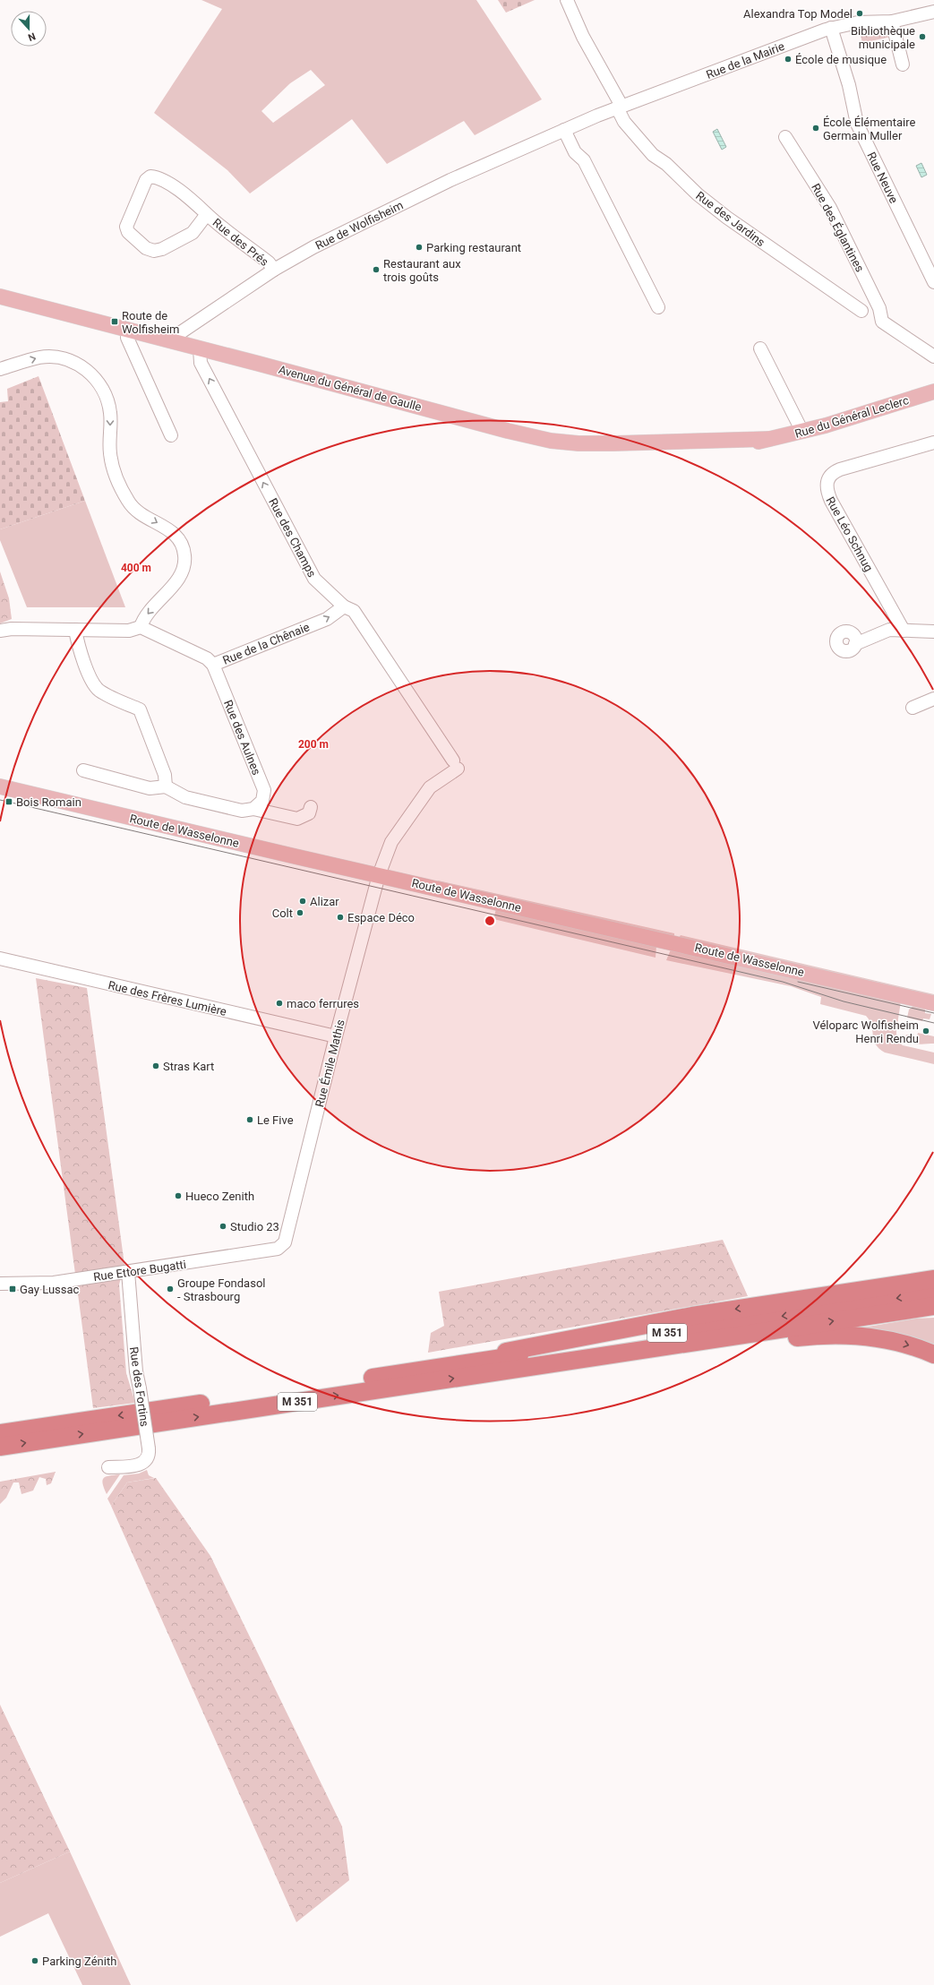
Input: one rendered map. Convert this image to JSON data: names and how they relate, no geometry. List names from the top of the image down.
{
  "streets": {
    "highway": ["M 351"],
    "main road": ["Avenue du Général de Gaulle", "Rue du Général Leclerc", "Route de Wasselonne"],
    "street": [
      "Rue de la Mairie",
      "Rue Neuve",
      "Rue des Jardins",
      "Rue de Wolfisheim",
      "Rue des Églantines",
      "Rue des Prés",
      "Rue Léo Schnug",
      "Rue des Champs",
      "Rue de la Chênaie",
      "Rue des Aulnes",
      "Rue des Frères Lumière",
      "Rue Émile Mathis",
      "Rue Ettore Bugatti",
      "Rue des Fortins"
    ]
  },
  "crossings": [
    ["Rue de la Mairie", "Rue Neuve"],
    ["Rue de la Mairie", "Rue des Jardins"],
    ["Rue de la Mairie", "Rue de Wolfisheim"],
    ["Rue de Wolfisheim", "Rue des Prés"],
    ["Rue de Wolfisheim", "Avenue du Général de Gaulle"],
    ["Avenue du Général de Gaulle", "Rue du Général Leclerc"],
    ["Avenue du Général de Gaulle", "Rue des Champs"],
    ["Rue des Champs", "Rue de la Chênaie"],
    ["Rue des Champs", "Rue Émile Mathis"],
    ["Rue de la Chênaie", "Rue des Aulnes"],
    ["Route de Wasselonne", "Rue Émile Mathis"],
    ["Rue des Frères Lumière", "Rue Émile Mathis"],
    ["Rue Émile Mathis", "Rue Ettore Bugatti"],
    ["Rue Ettore Bugatti", "Rue des Fortins"]
  ],
  "one_way": ["Rue de la Chênaie"],
  "places": {
    "other": [
      "Alexandra Top Model",
      "Bibliothèque municipale",
      "École de musique",
      "École Élémentaire Germain Muller",
      "Parking restaurant",
      "Restaurant aux trois goûts",
      "Alizar",
      "Colt",
      "Espace Déco",
      "maco ferrures",
      "Véloparc Wolfisheim Henri Rendu",
      "Stras Kart",
      "Le Five",
      "Hueco Zenith",
      "Studio 23",
      "Groupe Fondasol - Strasbourg",
      "Parking Zénith"
    ],
    "transit": ["Route de Wolfisheim", "Bois Romain", "Gay Lussac"]
  },
  "north": "bottom",
  "rings": ["400 m", "200 m"]
}
